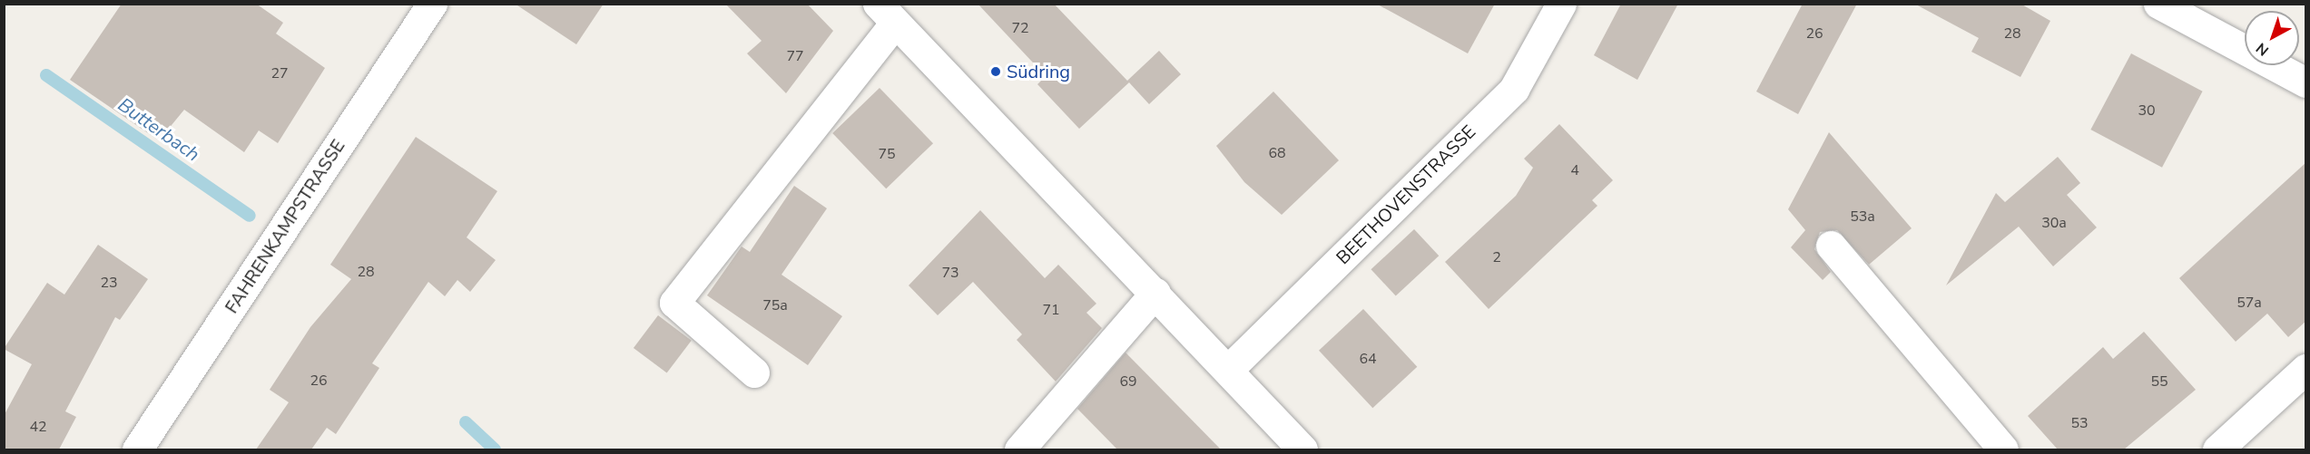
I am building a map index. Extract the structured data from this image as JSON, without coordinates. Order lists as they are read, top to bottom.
{
  "streets": {
    "street": ["BEETHOVENSTRASSE", "FAHRENKAMPSTRASSE"]
  },
  "water": ["Butterbach"],
  "places": ["Südring"],
  "house_numbers": [
    "72",
    "26",
    "28",
    "77",
    "27",
    "30",
    "68",
    "75",
    "4",
    "53a",
    "30a",
    "2",
    "28",
    "73",
    "23",
    "57a",
    "75a",
    "71",
    "64",
    "26",
    "69",
    "55",
    "53",
    "42"
  ],
  "north": "bottom left"
}
